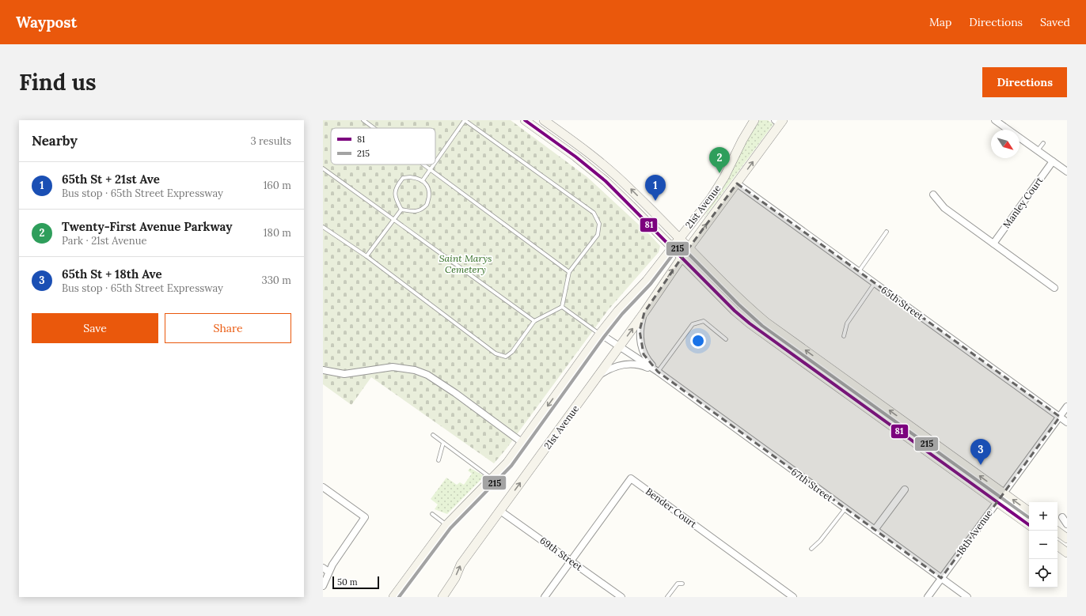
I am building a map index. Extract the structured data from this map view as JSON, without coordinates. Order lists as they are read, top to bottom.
{
  "streets": {
    "main road": ["21st Avenue"],
    "street": [
      "Manley Court",
      "65th Street",
      "67th Street",
      "Bender Court",
      "18th Avenue",
      "69th Street"
    ]
  },
  "crossings": [
    ["21st Avenue", "65th Street"],
    ["21st Avenue", "67th Street"],
    ["21st Avenue", "69th Street"],
    ["65th Street", "18th Avenue"],
    ["67th Street", "18th Avenue"],
    ["Bender Court", "69th Street"]
  ],
  "parks": ["Saint Marys Cemetery"],
  "lines": ["transit line 81", "transit line 215"],
  "legend": ["81", "215"],
  "scale_bar": "50 m",
  "north": "bottom right",
  "page": {
    "header": "Waypost",
    "nav": ["Map", "Directions", "Saved"],
    "buttons": [
      "Directions",
      ["Save", "Share"]
    ],
    "title": "Find us",
    "heading": ["Nearby", "3 results"],
    "pins": ["2", "1", "3"],
    "list": [
      {
        "mark": "1",
        "name": "65th St + 21st Ave",
        "note": "Bus stop · 65th Street Expressway",
        "value": "160 m"
      },
      {
        "mark": "2",
        "name": "Twenty-First Avenue Parkway",
        "note": "Park · 21st Avenue",
        "value": "180 m"
      },
      {
        "mark": "3",
        "name": "65th St + 18th Ave",
        "note": "Bus stop · 65th Street Expressway",
        "value": "330 m"
      }
    ],
    "map_buttons": ["+", "−"],
    "scale": "50 m"
  }
}
